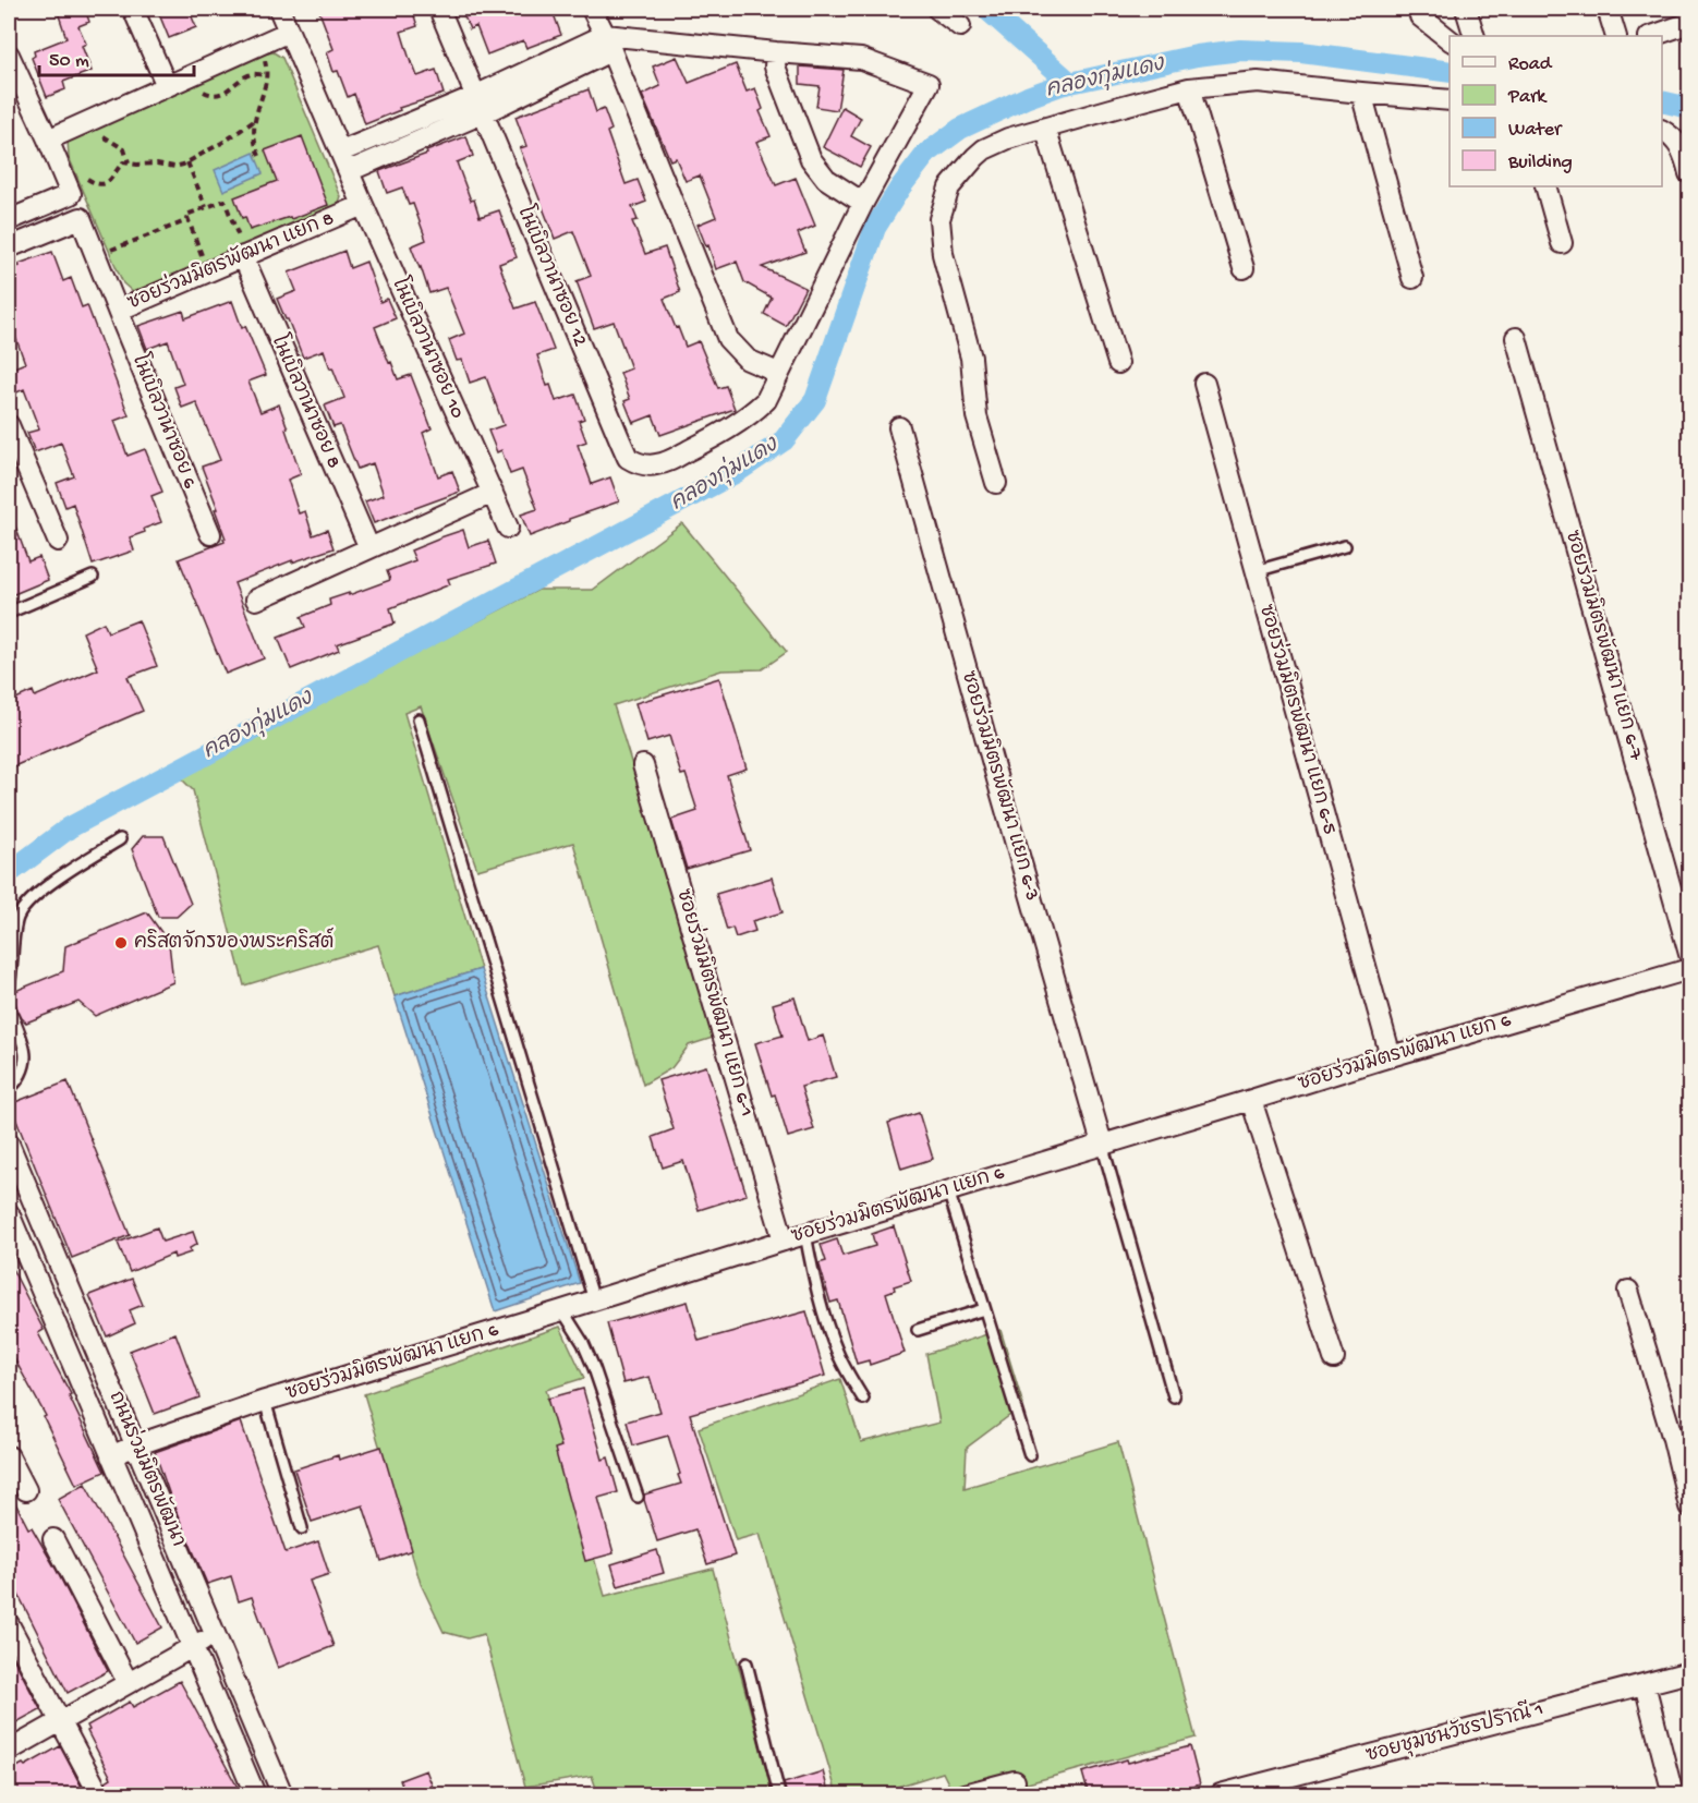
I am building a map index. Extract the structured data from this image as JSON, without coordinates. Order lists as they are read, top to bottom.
{
  "streets": {
    "street": [
      "ซอยร่วมมิตรพัฒนา แยก 8",
      "โนเบิลวานาซอย 12",
      "โนเบิลวานาซอย 10",
      "โนเบิลวานาซอย 8",
      "โนเบิลวานาซอย 6",
      "ซอยร่วมมิตรพัฒนา แยก 6-7",
      "ซอยร่วมมิตรพัฒนา แยก 6-5",
      "ซอยร่วมมิตรพัฒนา แยก 6-3",
      "ซอยร่วมมิตรพัฒนา แยก 6-1",
      "ซอยร่วมมิตรพัฒนา แยก 6",
      "ถนนร่วมมิตรพัฒนา",
      "ซอยชุมชนวัชรปราณี 1"
    ]
  },
  "crossings": [
    ["ซอยร่วมมิตรพัฒนา แยก 8", "โนเบิลวานาซอย 10"],
    ["ซอยร่วมมิตรพัฒนา แยก 8", "โนเบิลวานาซอย 8"],
    ["ซอยร่วมมิตรพัฒนา แยก 8", "โนเบิลวานาซอย 6"],
    ["ซอยร่วมมิตรพัฒนา แยก 6-5", "ซอยร่วมมิตรพัฒนา แยก 6"],
    ["ซอยร่วมมิตรพัฒนา แยก 6-3", "ซอยร่วมมิตรพัฒนา แยก 6"],
    ["ซอยร่วมมิตรพัฒนา แยก 6-1", "ซอยร่วมมิตรพัฒนา แยก 6"],
    ["ซอยร่วมมิตรพัฒนา แยก 6", "ถนนร่วมมิตรพัฒนา"]
  ],
  "water": ["คลองกุ่มแดง"],
  "places": ["คริสตจักรของพระคริสต์"],
  "legend": [
    "Road",
    "Park",
    "Water",
    "Building"
  ],
  "scale_bar": "50 m"
}
